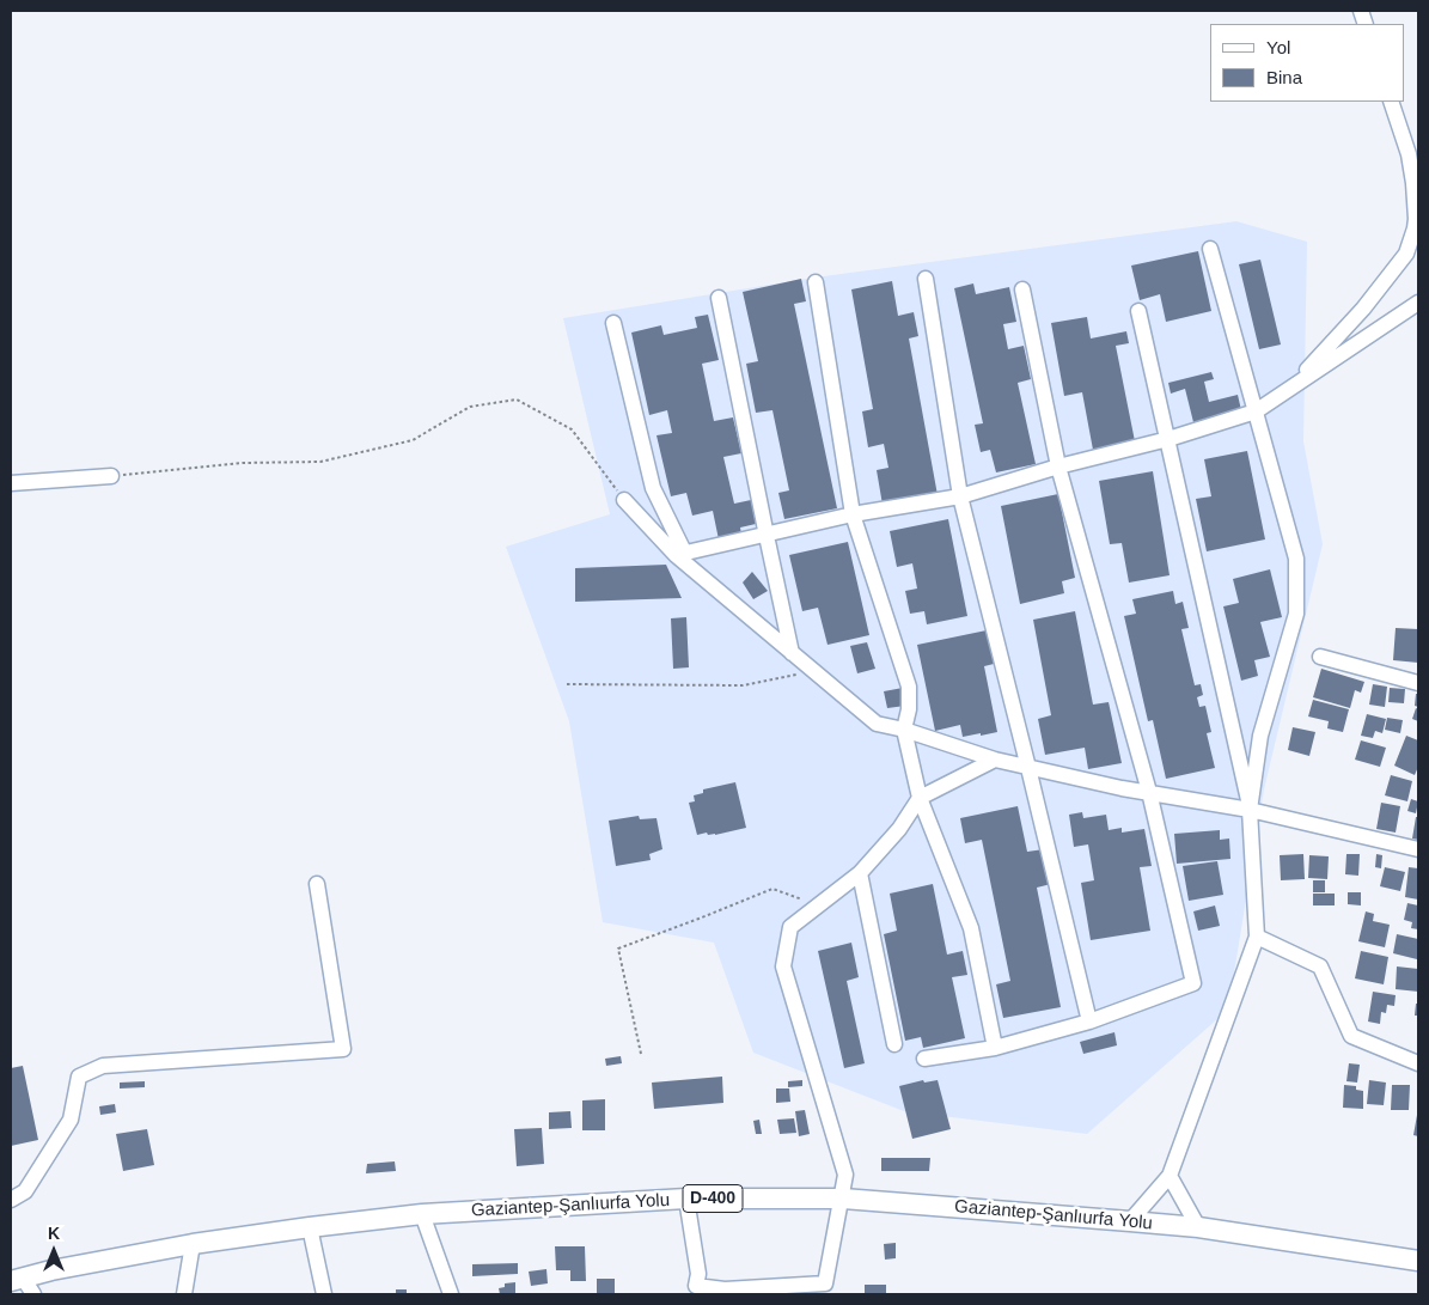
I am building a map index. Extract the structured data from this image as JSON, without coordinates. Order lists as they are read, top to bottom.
{
  "streets": {
    "main road": ["D-400", "Gaziantep-Şanlıurfa Yolu"]
  },
  "legend": ["Yol", "Bina"],
  "north": "top"
}
